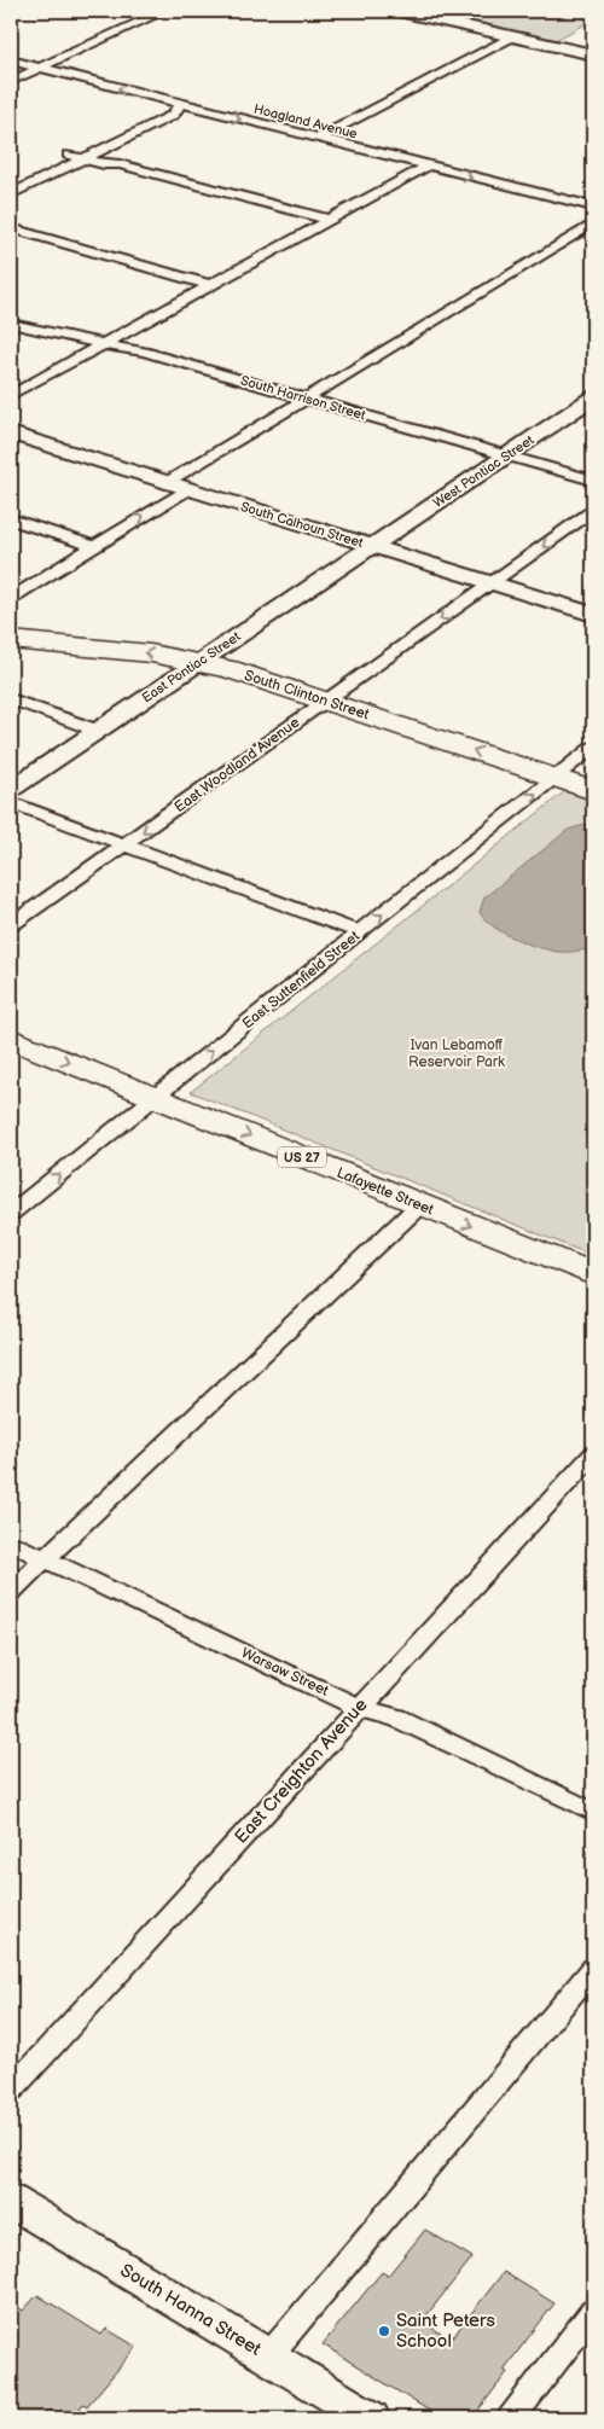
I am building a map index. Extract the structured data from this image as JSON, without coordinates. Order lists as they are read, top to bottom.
{
  "streets": {
    "highway": ["South Clinton Street", "US 27", "Lafayette Street"],
    "street": [
      "Hoagland Avenue",
      "South Harrison Street",
      "West Pontiac Street",
      "South Calhoun Street",
      "East Pontiac Street",
      "East Woodland Avenue",
      "East Suttenfield Street",
      "Warsaw Street",
      "East Creighton Avenue",
      "South Hanna Street"
    ]
  },
  "crossings": [
    ["South Harrison Street", "West Pontiac Street"],
    ["West Pontiac Street", "South Calhoun Street"],
    ["West Pontiac Street", "East Pontiac Street"],
    ["South Calhoun Street", "East Pontiac Street"],
    ["South Calhoun Street", "East Woodland Avenue"],
    ["East Pontiac Street", "South Clinton Street"],
    ["South Clinton Street", "East Woodland Avenue"],
    ["South Clinton Street", "East Suttenfield Street"],
    ["East Suttenfield Street", "Lafayette Street"],
    ["Warsaw Street", "East Creighton Avenue"]
  ],
  "one_way": [
    "South Clinton Street",
    "East Woodland Avenue",
    "East Suttenfield Street",
    "Lafayette Street"
  ],
  "parks": ["Ivan Lebamoff Reservoir Park"],
  "places": ["Saint Peters School"]
}
